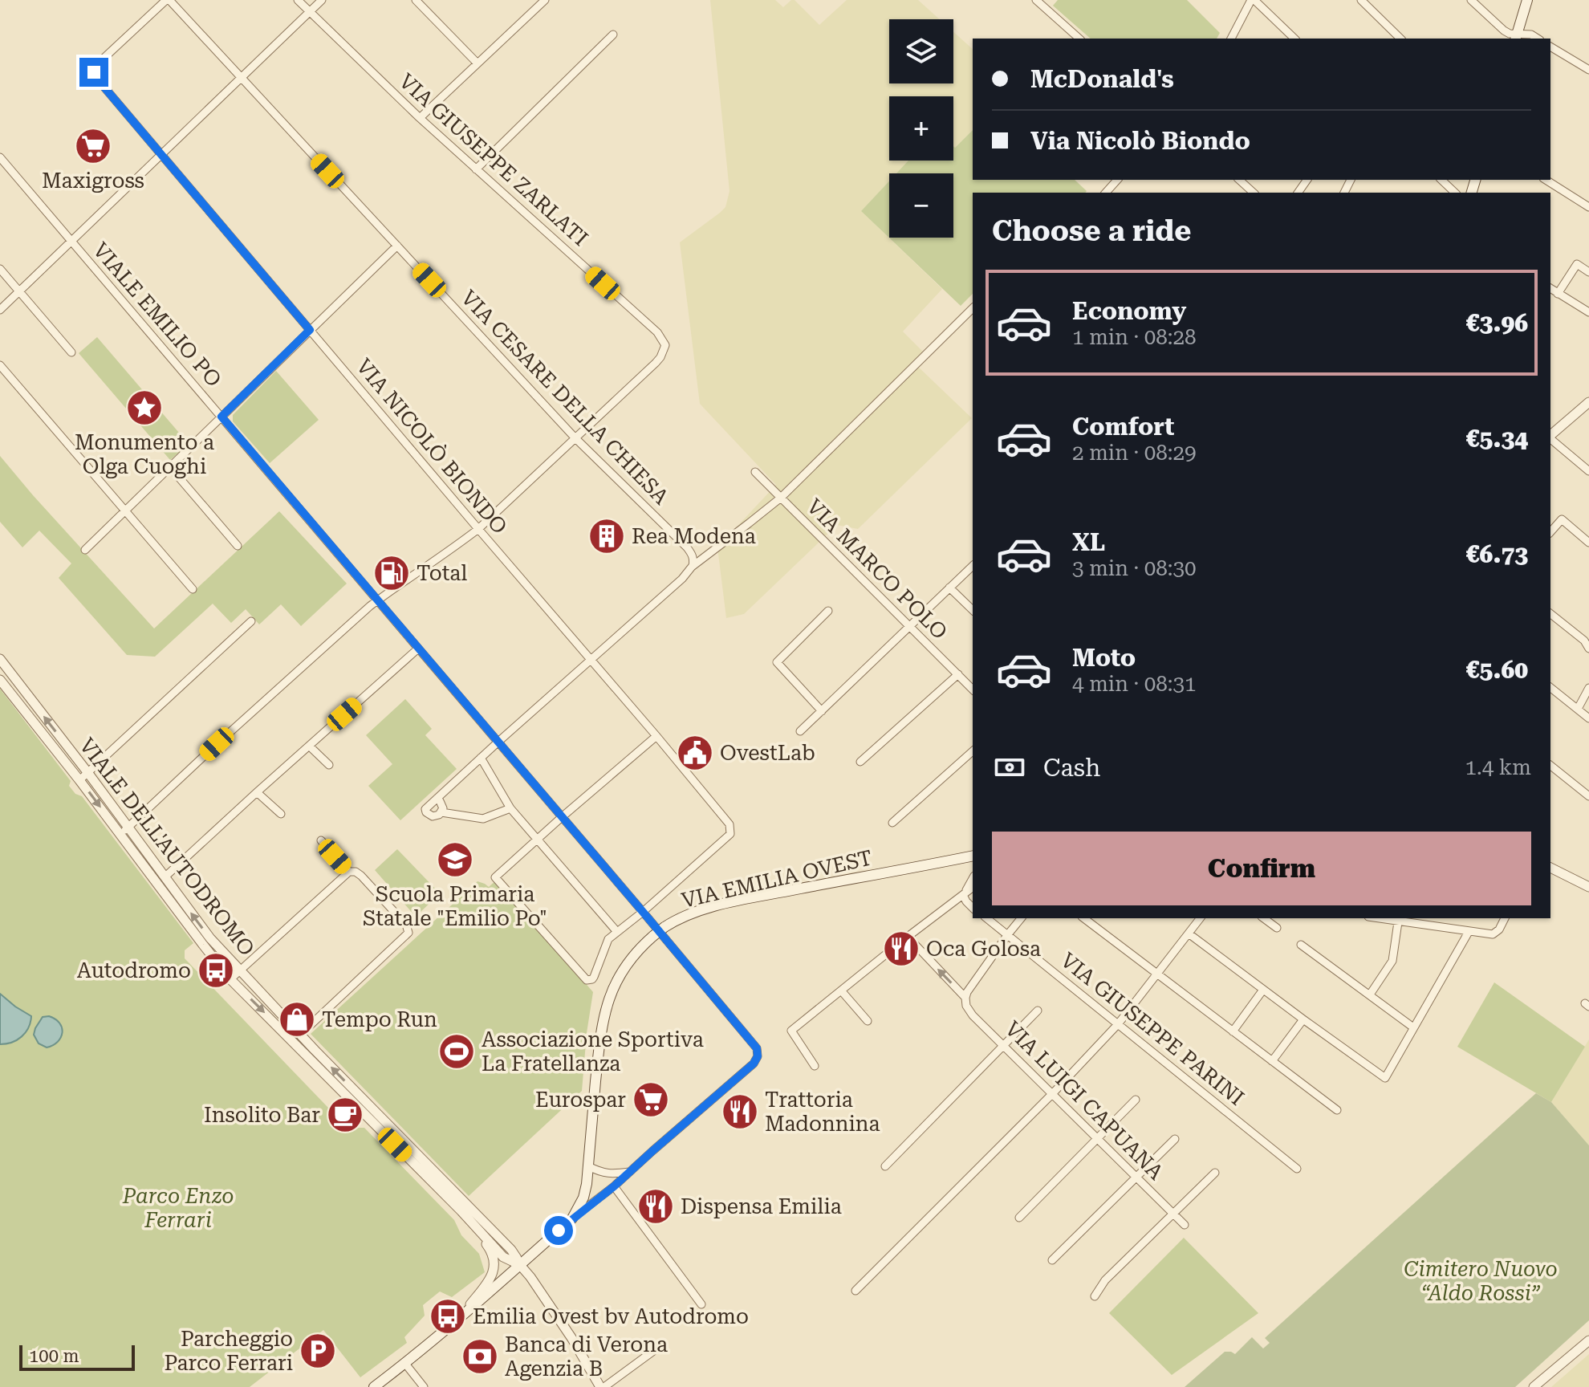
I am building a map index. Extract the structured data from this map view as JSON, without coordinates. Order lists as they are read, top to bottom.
{
  "streets": {
    "main road": ["VIA EMILIA OVEST"],
    "street": [
      "VIA GIUSEPPE ZARLATI",
      "VIALE EMILIO PO",
      "VIA CESARE DELLA CHIESA",
      "VIA NICOLÒ BIONDO",
      "VIA MARCO POLO",
      "VIALE DELL'AUTODROMO",
      "VIA GIUSEPPE PARINI",
      "VIA LUIGI CAPUANA"
    ]
  },
  "crossings": [
    ["VIA GIUSEPPE ZARLATI", "VIA CESARE DELLA CHIESA"],
    ["VIALE EMILIO PO", "VIA NICOLÒ BIONDO"],
    ["VIA CESARE DELLA CHIESA", "VIA NICOLÒ BIONDO"],
    ["VIALE DELL'AUTODROMO", "VIA EMILIA OVEST"]
  ],
  "parks": ["Parco Enzo Ferrari", "Cimitero Nuovo “Aldo Rossi”"],
  "places": {
    "supermarket": ["Maxigross", "Eurospar"],
    "place": ["Monumento a Olga Cuoghi"],
    "building": ["Rea Modena"],
    "fuel station": ["Total"],
    "public building": ["OvestLab"],
    "school or university": ["Scuola Primaria Statale \"Emilio Po\""],
    "restaurant": ["Oca Golosa", "Trattoria Madonnina", "Dispensa Emilia"],
    "bus stop": ["Autodromo", "Emilia Ovest bv Autodromo"],
    "shop": ["Tempo Run"],
    "sports": ["Associazione Sportiva La Fratellanza"],
    "cafe": ["Insolito Bar"],
    "parking": ["Parcheggio Parco Ferrari"],
    "bank": ["Banca di Verona Agenzia B"]
  },
  "scale_bar": "100 m",
  "page": {
    "map_buttons": ["+", "−"],
    "banner": ["McDonald's", "Via Nicolò Biondo"],
    "heading": "Choose a ride",
    "list": [
      {
        "name": "Economy",
        "note": "1 min · 08:28",
        "value": "€3.96"
      },
      {
        "name": "Comfort",
        "note": "2 min · 08:29",
        "value": "€5.34"
      },
      {
        "name": "XL",
        "note": "3 min · 08:30",
        "value": "€6.73"
      },
      {
        "name": "Moto",
        "note": "4 min · 08:31",
        "value": "€5.60"
      }
    ],
    "pay": ["Cash", "1.4 km"],
    "buttons": "Confirm",
    "scale": "100 m"
  }
}
